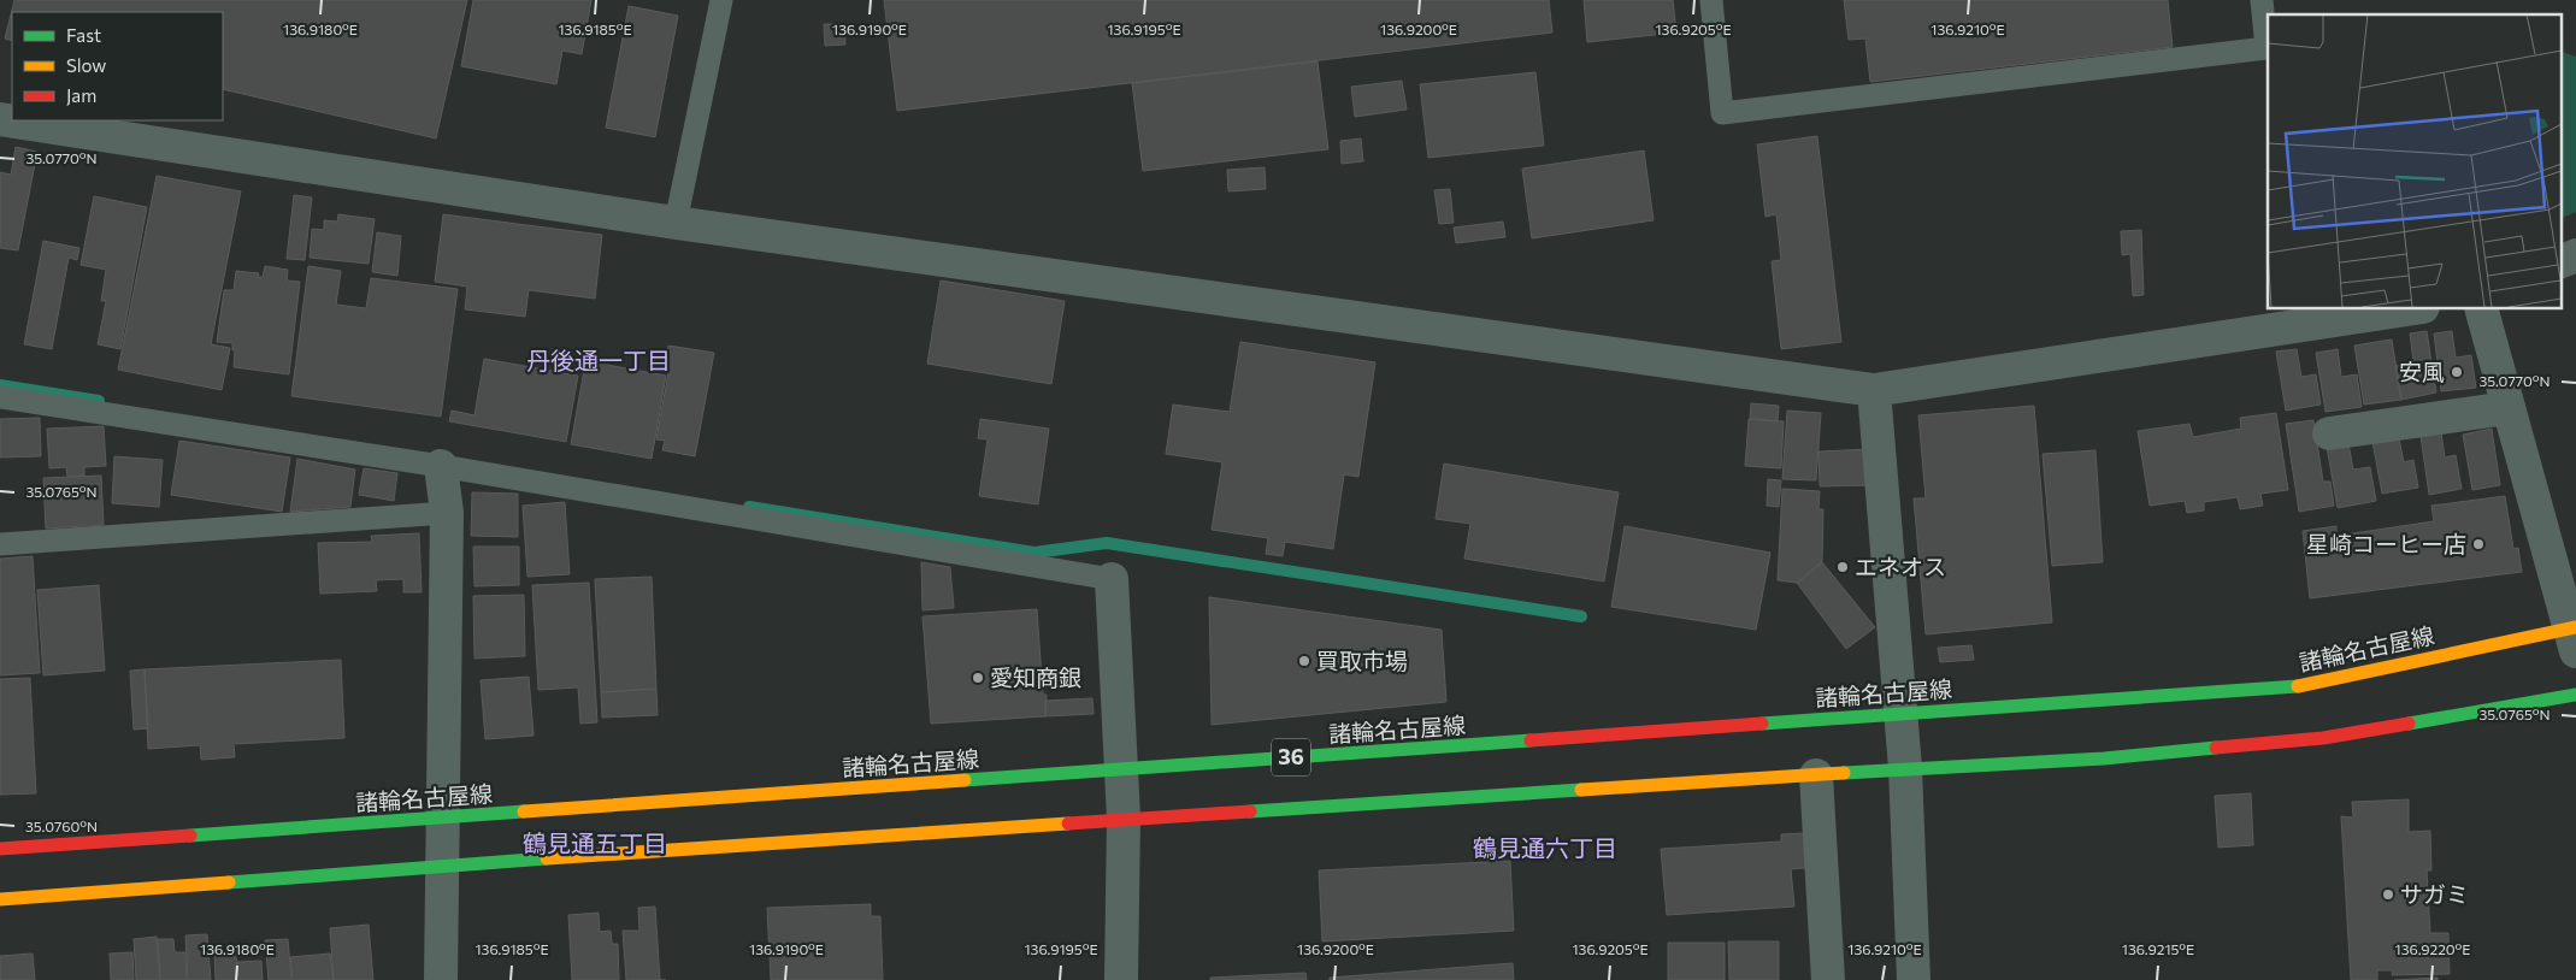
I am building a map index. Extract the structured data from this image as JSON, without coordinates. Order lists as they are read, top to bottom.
{
  "streets": {
    "main road": ["諸輪名古屋線", "36"]
  },
  "districts": ["丹後通一丁目", "鶴見通五丁目", "鶴見通六丁目"],
  "places": [
    "安風",
    "星崎コーヒー店",
    "エネオス",
    "買取市場",
    "愛知商銀",
    "サガミ"
  ],
  "legend": ["Fast", "Slow", "Jam"],
  "coordinates": [
    "136.9180°E",
    "136.9185°E",
    "136.9190°E",
    "136.9195°E",
    "136.9200°E",
    "136.9205°E",
    "136.9210°E",
    "35.0770°N",
    "35.0765°N",
    "35.0760°N",
    "136.9215°E",
    "136.9220°E"
  ]
}
